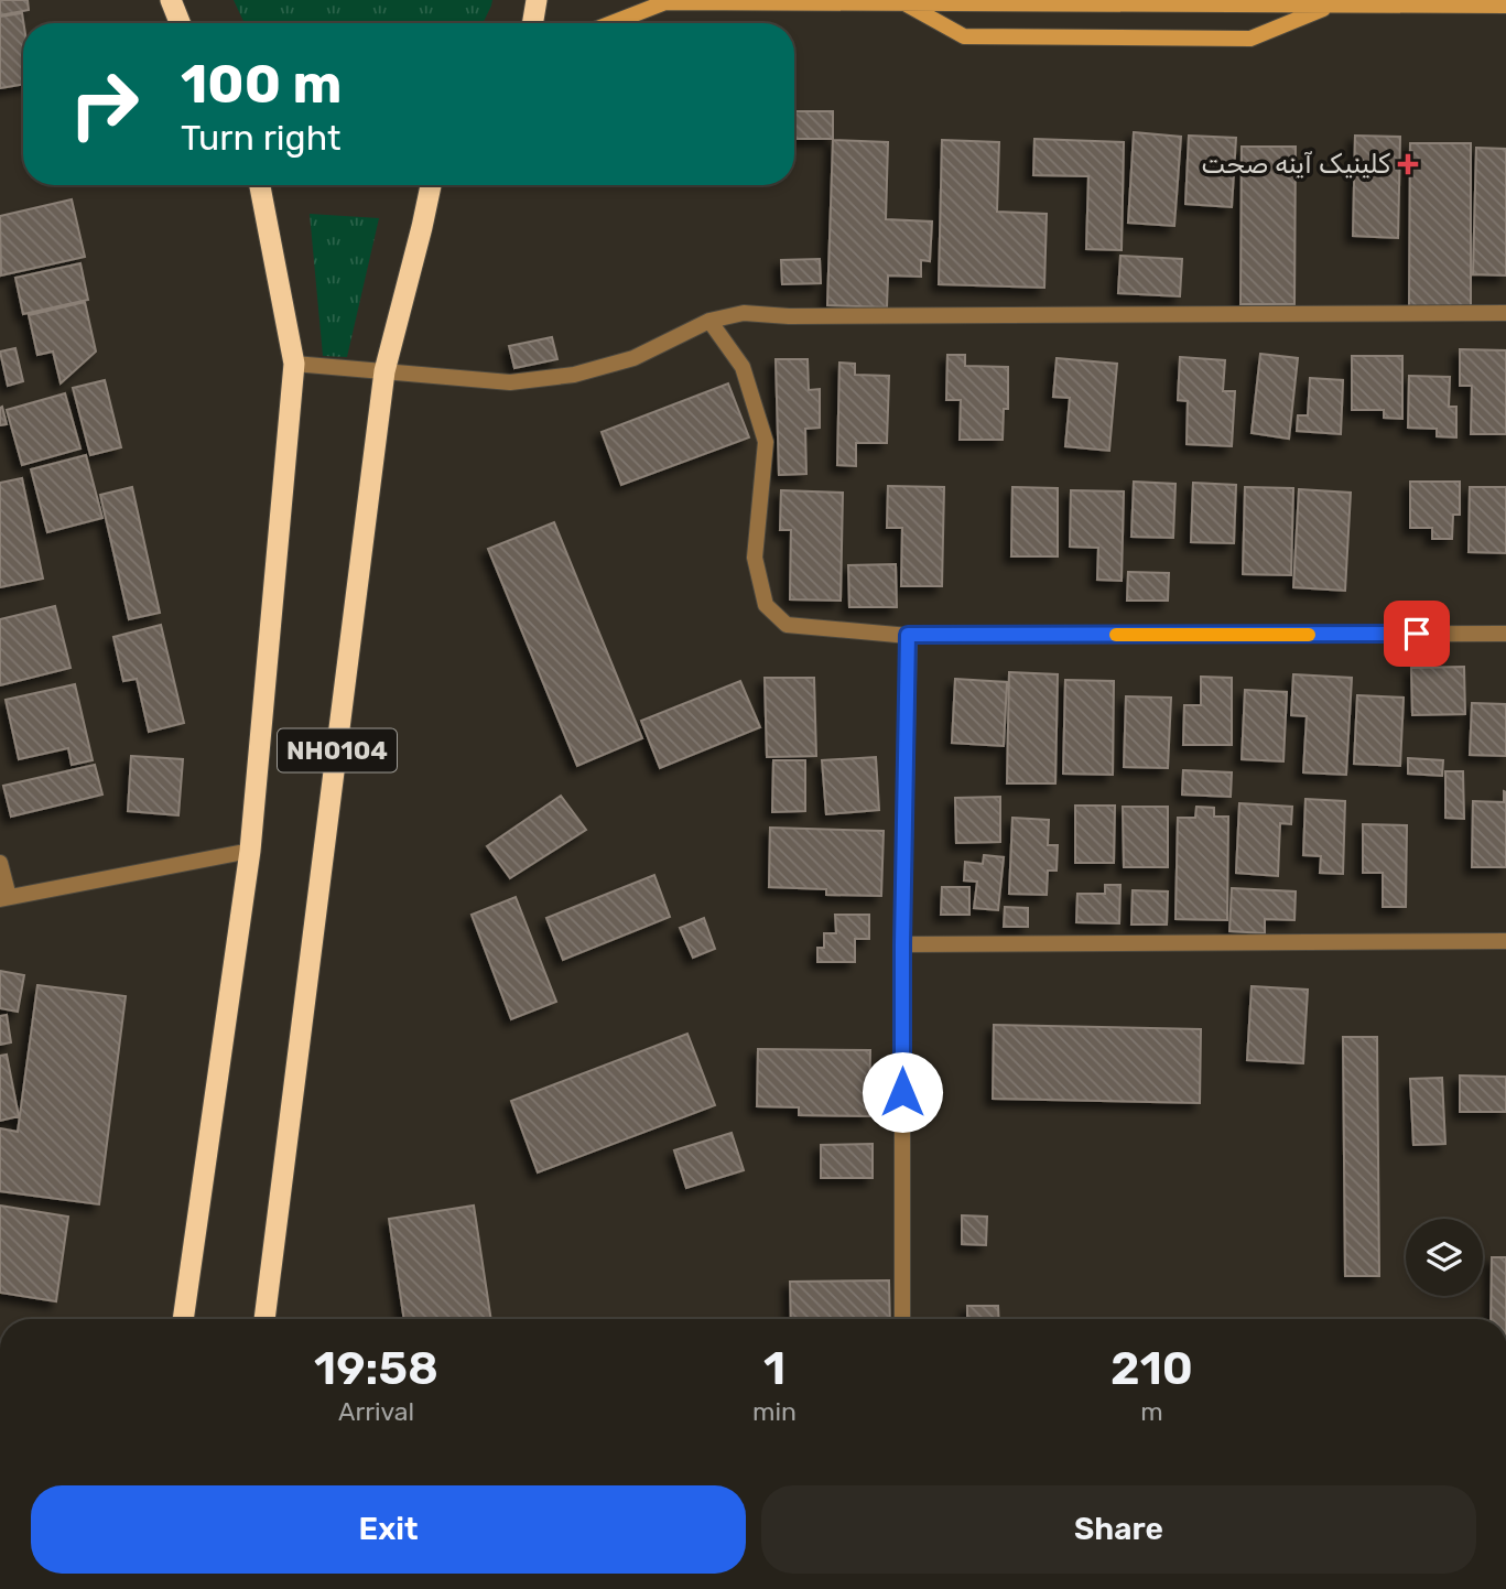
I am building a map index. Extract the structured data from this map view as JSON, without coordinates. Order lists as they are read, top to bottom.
{
  "streets": {
    "highway": ["NH0104"]
  },
  "places": {
    "health": ["کلینیک آینه صحت"]
  },
  "page": {
    "turn": ["100 m", "Turn right"],
    "eta": [
      "19:58",
      "Arrival",
      "1",
      "min",
      "210",
      "m"
    ],
    "buttons": ["Exit", "Share"]
  }
}
